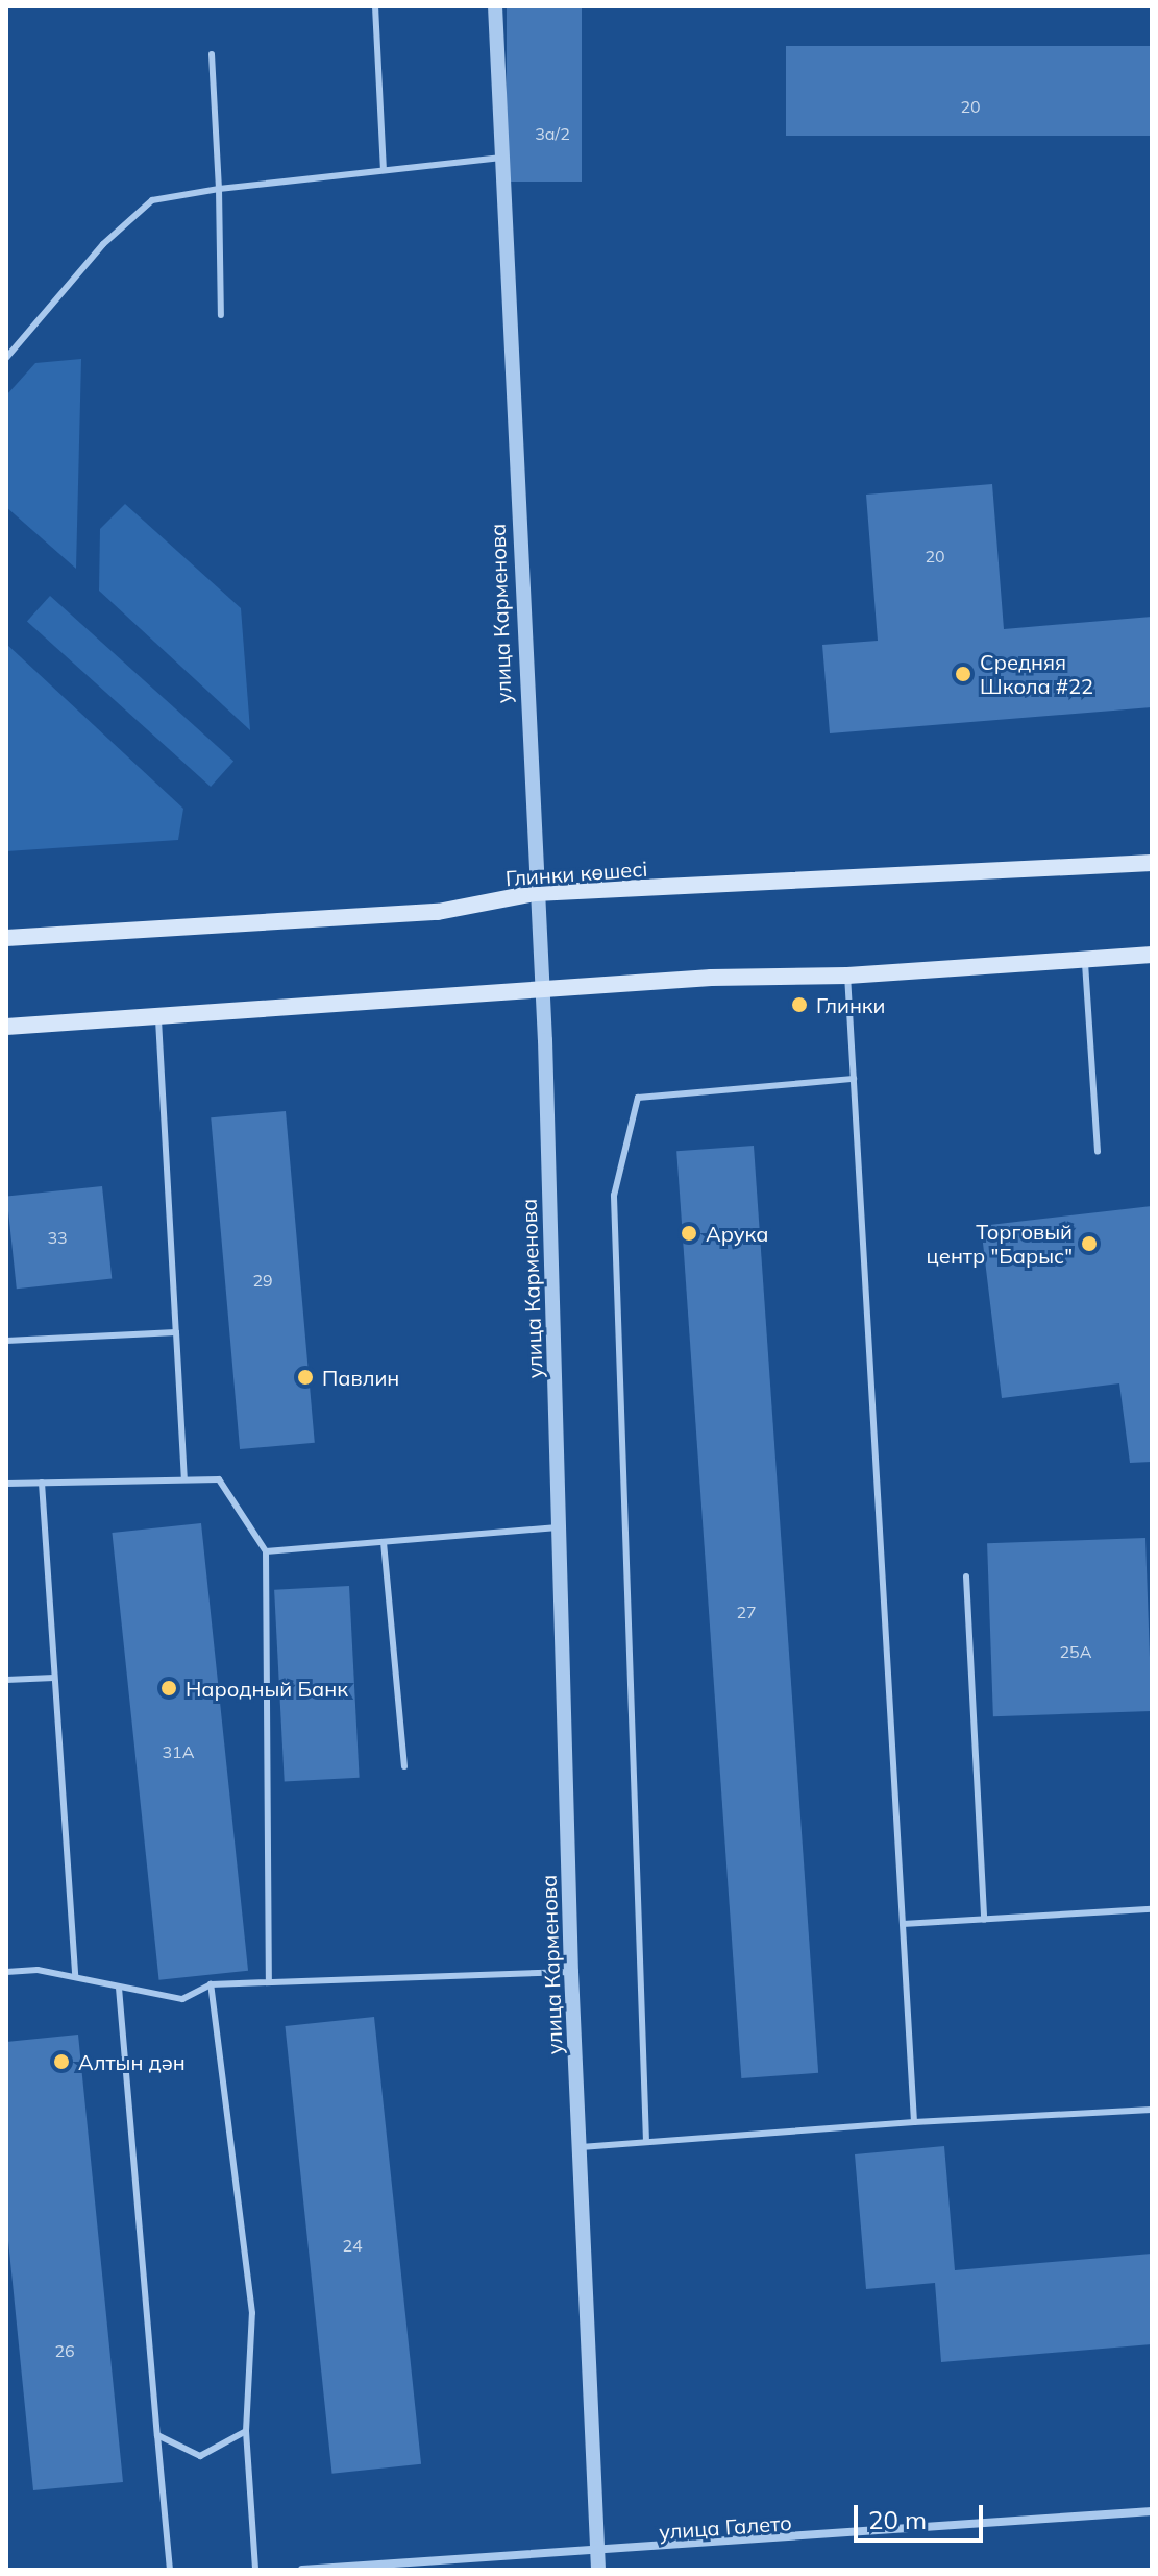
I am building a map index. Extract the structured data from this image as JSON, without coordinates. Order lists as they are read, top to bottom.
{
  "streets": {
    "main road": ["Глинки көшесі"],
    "street": ["улица Карменова", "улица Галето"]
  },
  "crossings": [
    ["улица Карменова", "Глинки көшесі"],
    ["улица Карменова", "улица Галето"]
  ],
  "places": [
    "Средняя Школа #22",
    "Глинки",
    "Арука",
    "Торговый центр \"Барыс\"",
    "Павлин",
    "Народный Банк",
    "Алтын дән"
  ],
  "house_numbers": [
    "20",
    "3а/2",
    "20",
    "33",
    "29",
    "27",
    "25А",
    "31А",
    "24",
    "26"
  ],
  "scale_bar": "20 m"
}
